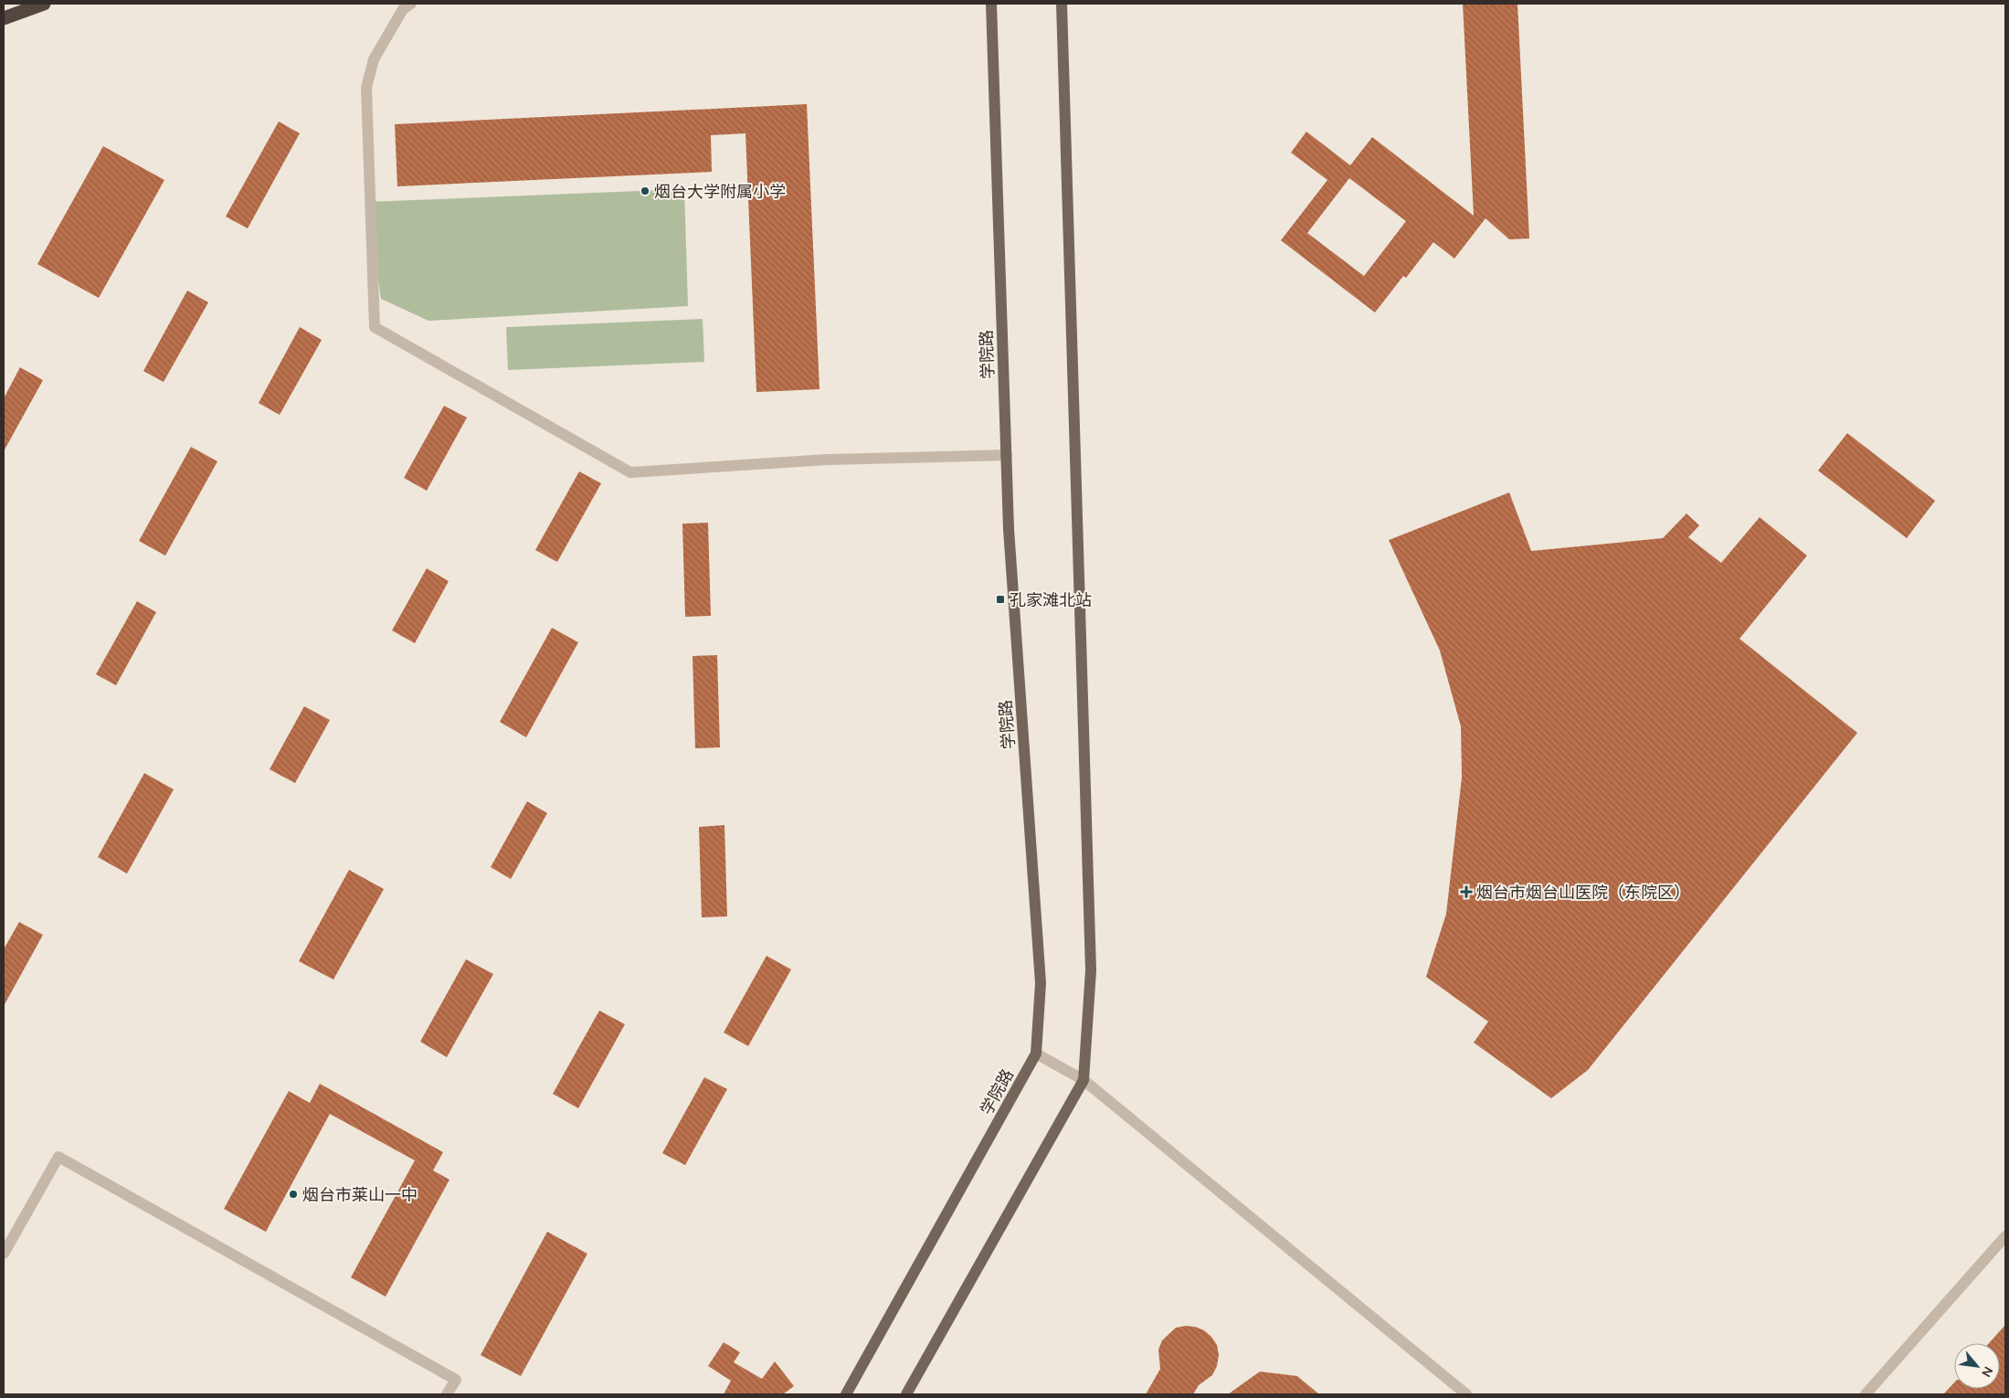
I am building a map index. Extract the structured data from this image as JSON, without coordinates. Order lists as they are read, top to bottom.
{
  "streets": {
    "main road": ["学院路"]
  },
  "places": {
    "other": ["烟台大学附属小学", "烟台市莱山一中"],
    "transit": ["孔家滩北站"],
    "health": ["烟台市烟台山医院（东院区）"]
  },
  "north": "bottom right"
}
